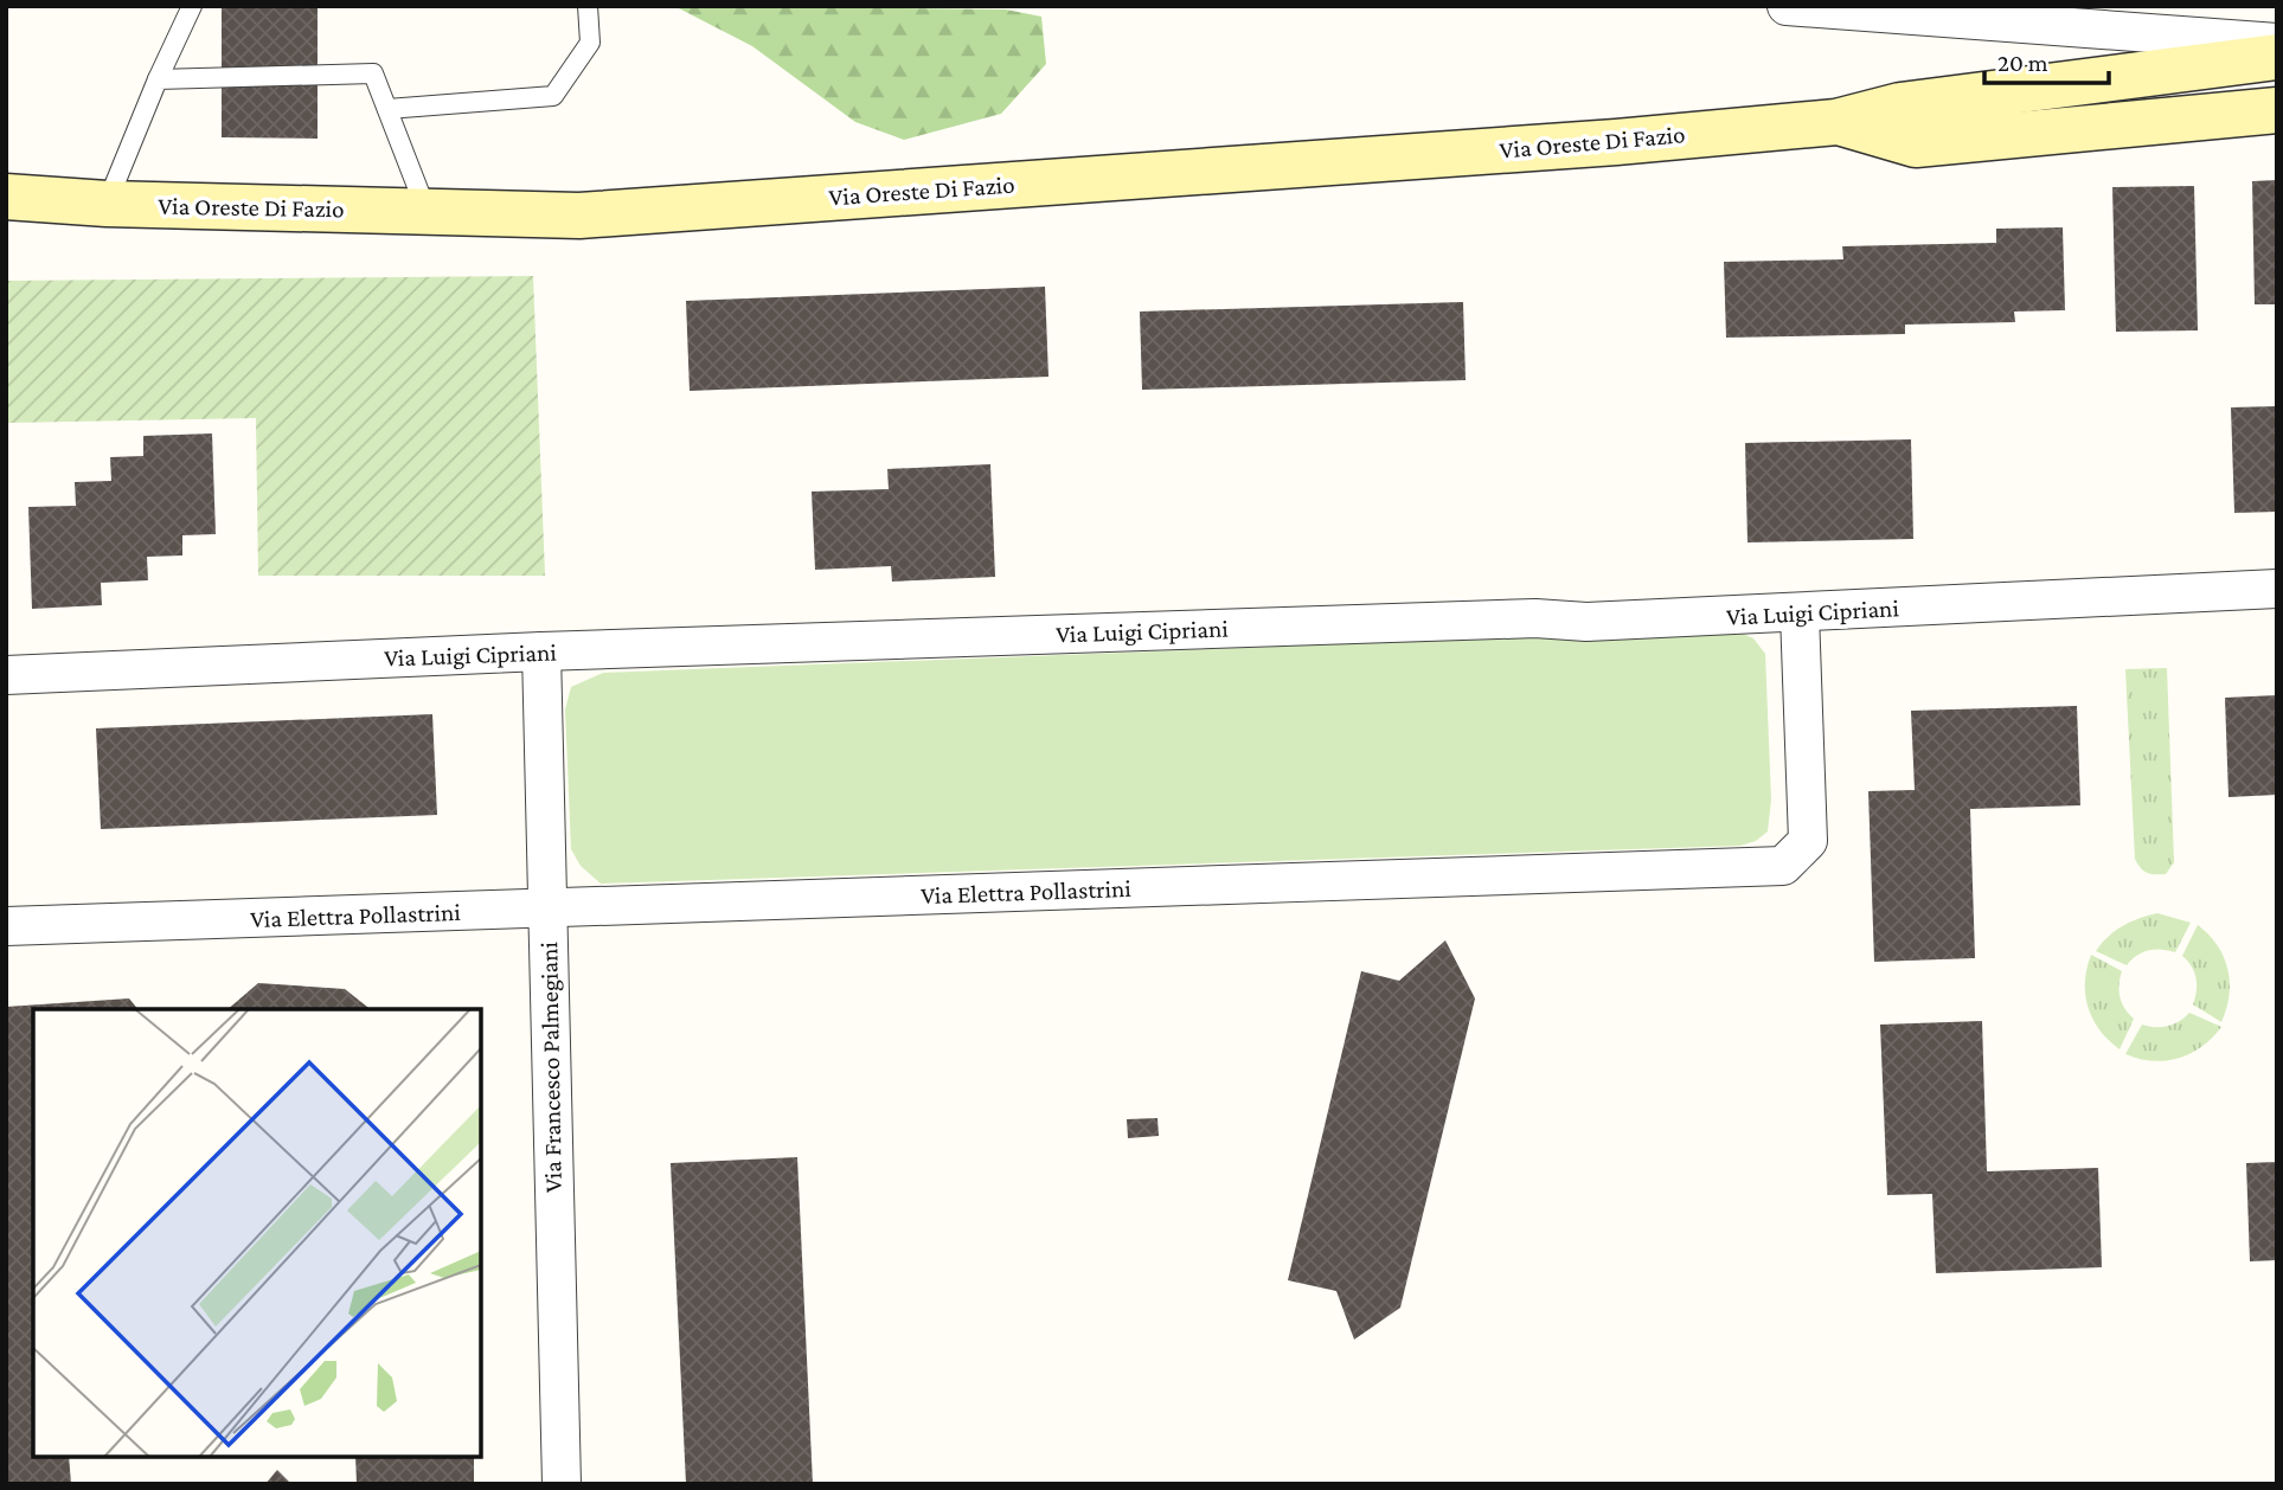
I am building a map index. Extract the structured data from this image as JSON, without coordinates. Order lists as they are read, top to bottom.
{
  "streets": {
    "main road": ["Via Oreste Di Fazio"],
    "street": ["Via Luigi Cipriani", "Via Elettra Pollastrini", "Via Francesco Palmegiani"]
  },
  "crossings": [
    ["Via Luigi Cipriani", "Via Elettra Pollastrini"],
    ["Via Luigi Cipriani", "Via Francesco Palmegiani"],
    ["Via Elettra Pollastrini", "Via Francesco Palmegiani"]
  ],
  "scale_bar": "20 m"
}
